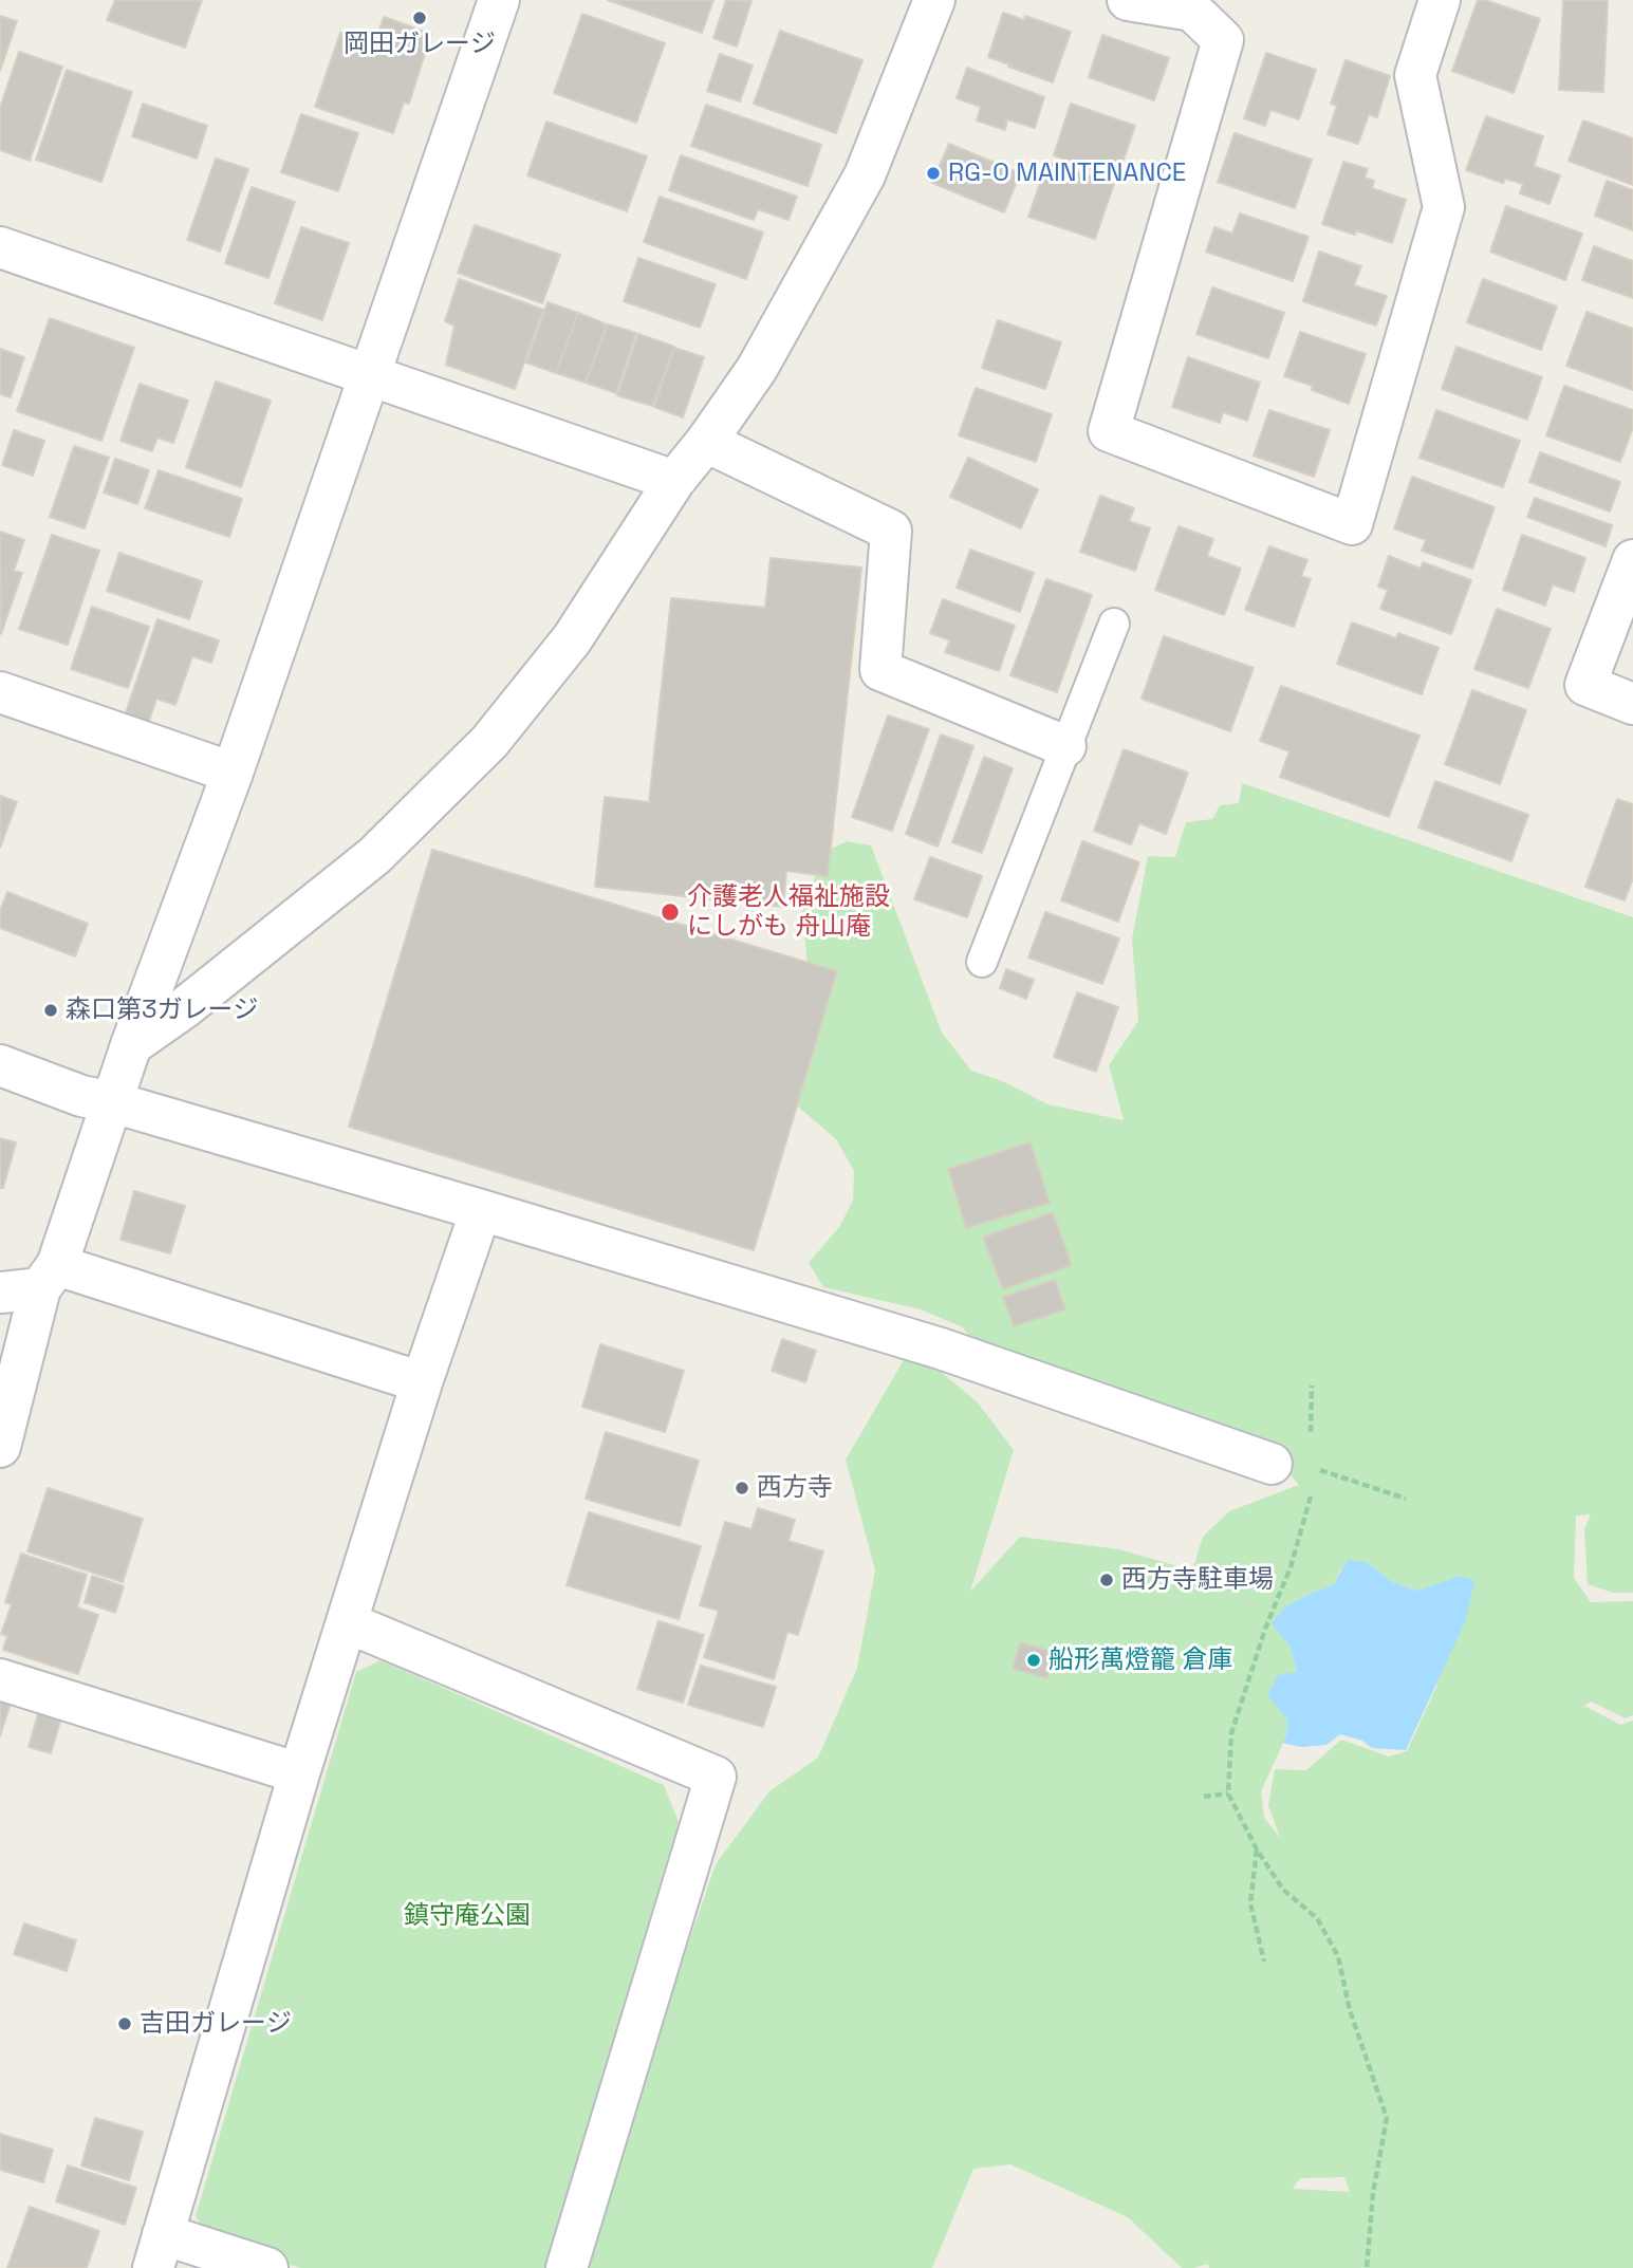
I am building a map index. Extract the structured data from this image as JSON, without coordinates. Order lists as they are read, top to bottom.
{
  "parks": ["鎮守庵公園"],
  "places": [
    "岡田ガレージ",
    "RG-O MAINTENANCE",
    "介護老人福祉施設 にしがも 舟山庵",
    "森口第3ガレージ",
    "西方寺",
    "西方寺駐車場",
    "船形萬燈籠 倉庫",
    "吉田ガレージ"
  ]
}
